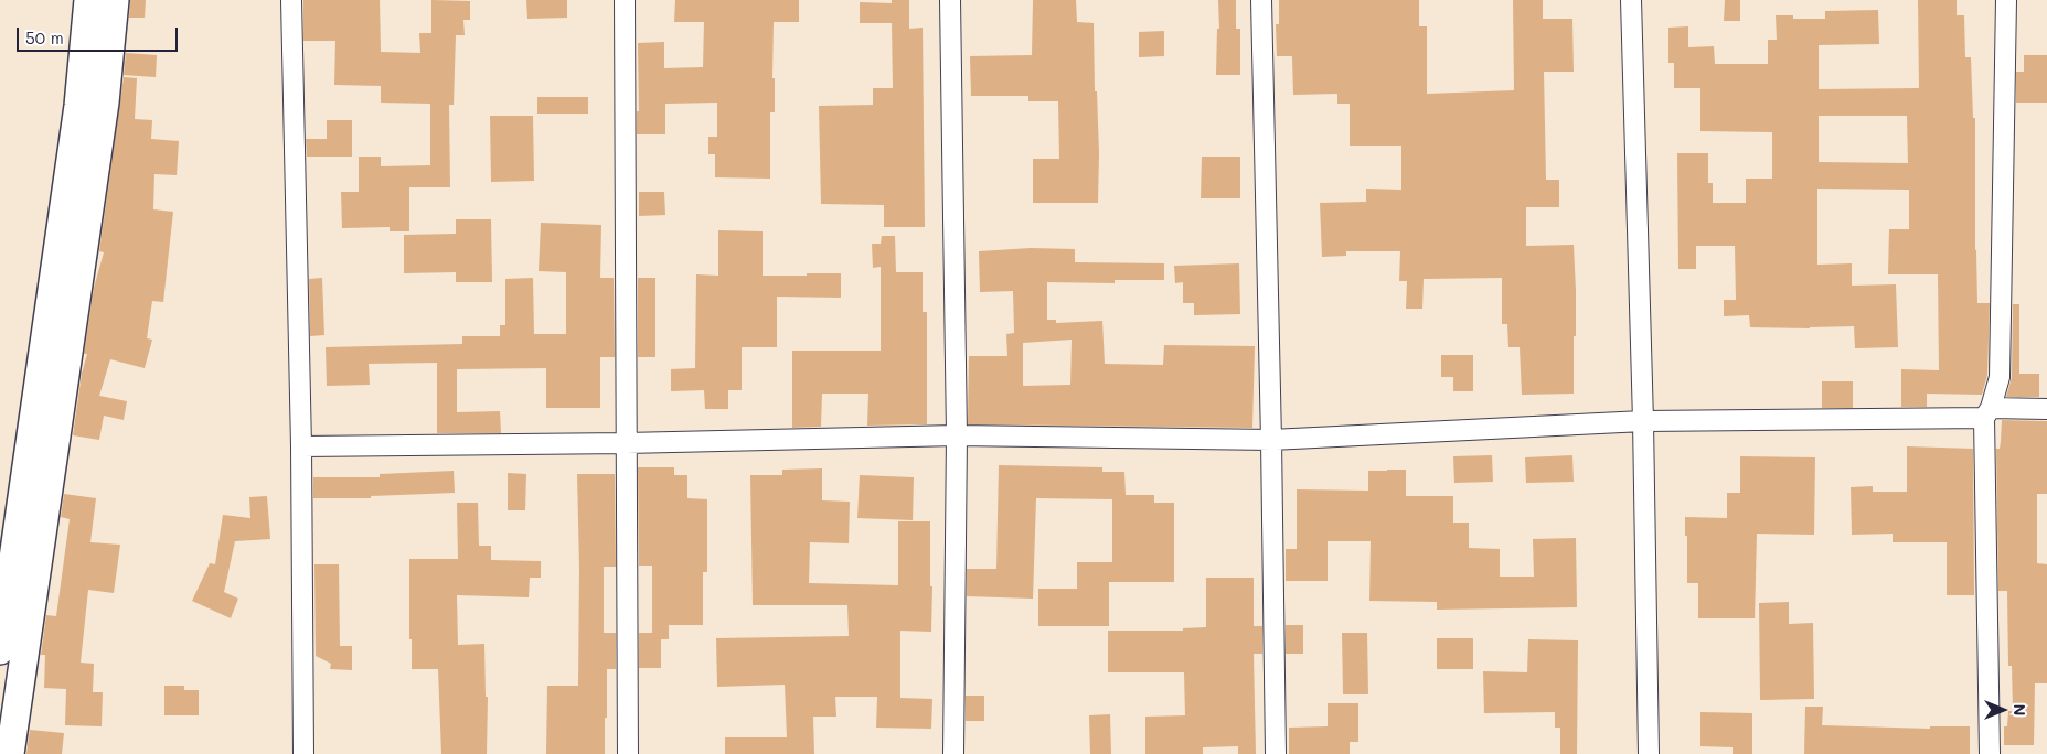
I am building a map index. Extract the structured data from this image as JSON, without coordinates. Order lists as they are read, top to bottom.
{
  "scale_bar": "50 m",
  "north": "right"
}
